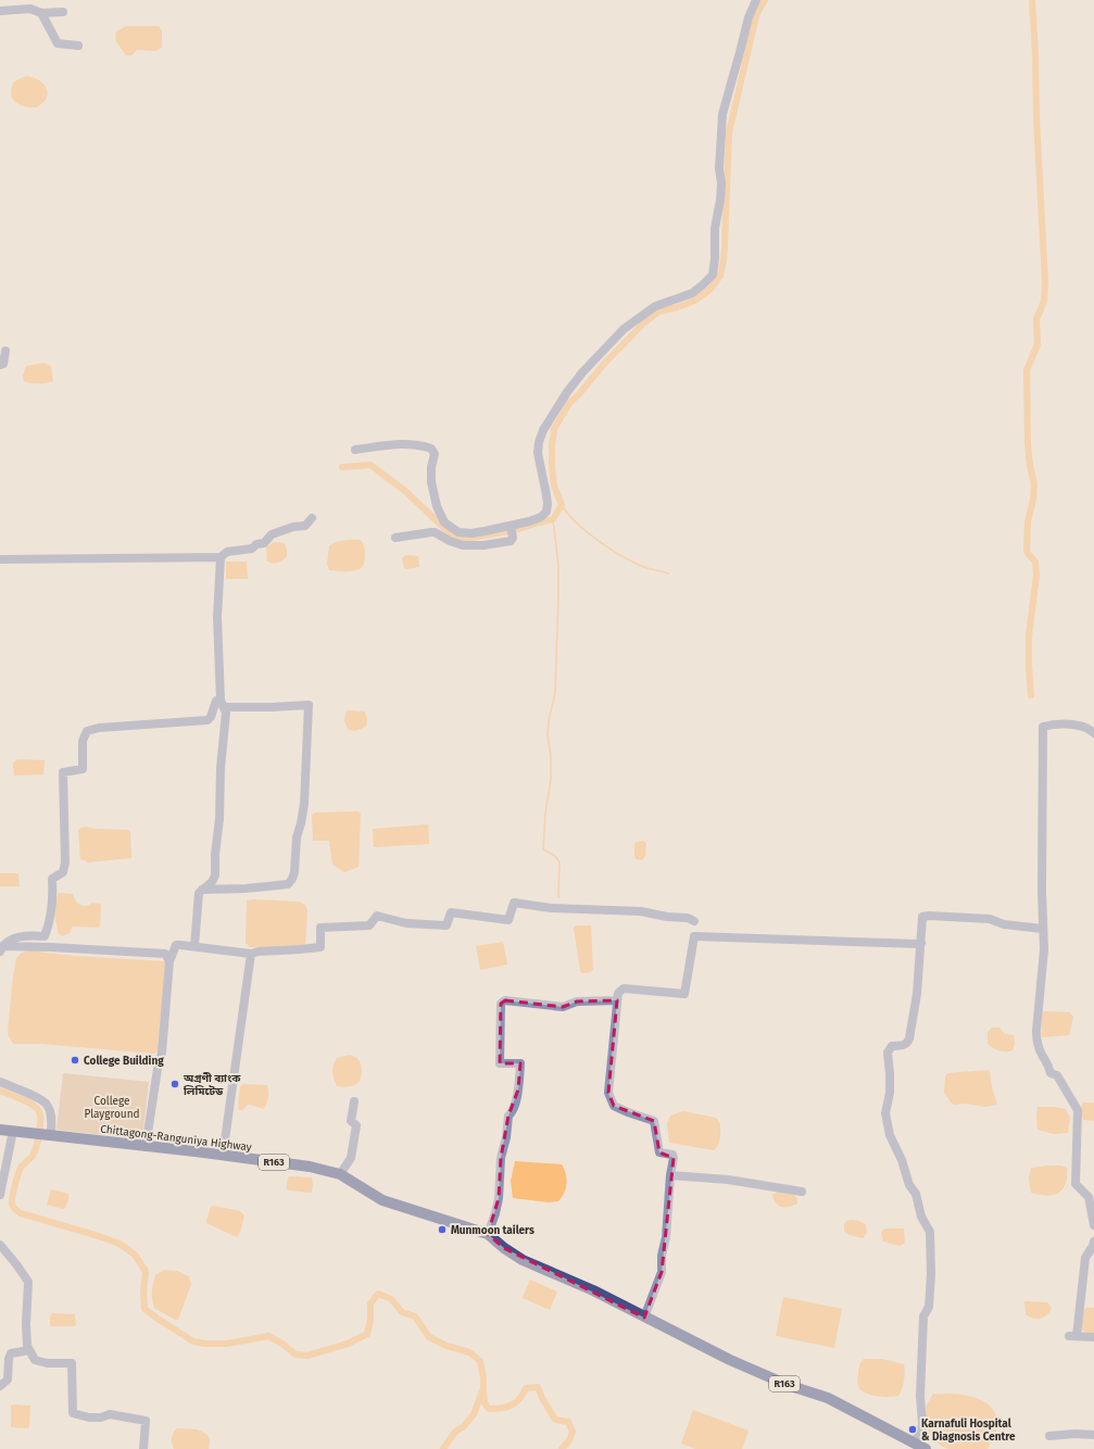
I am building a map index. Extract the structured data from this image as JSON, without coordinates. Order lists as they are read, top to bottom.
{
  "streets": {
    "main road": ["Chittagong-Ranguniya Highway", "R163"]
  },
  "crossings": [
    ["Chittagong-Ranguniya Highway", "R163"]
  ],
  "parks": ["College Playground"],
  "places": [
    "College Building",
    "অগ্রণী ব্যাংক লিমিটেড",
    "Munmoon tailers",
    "Karnafuli Hospital & Diagnosis Centre"
  ]
}
